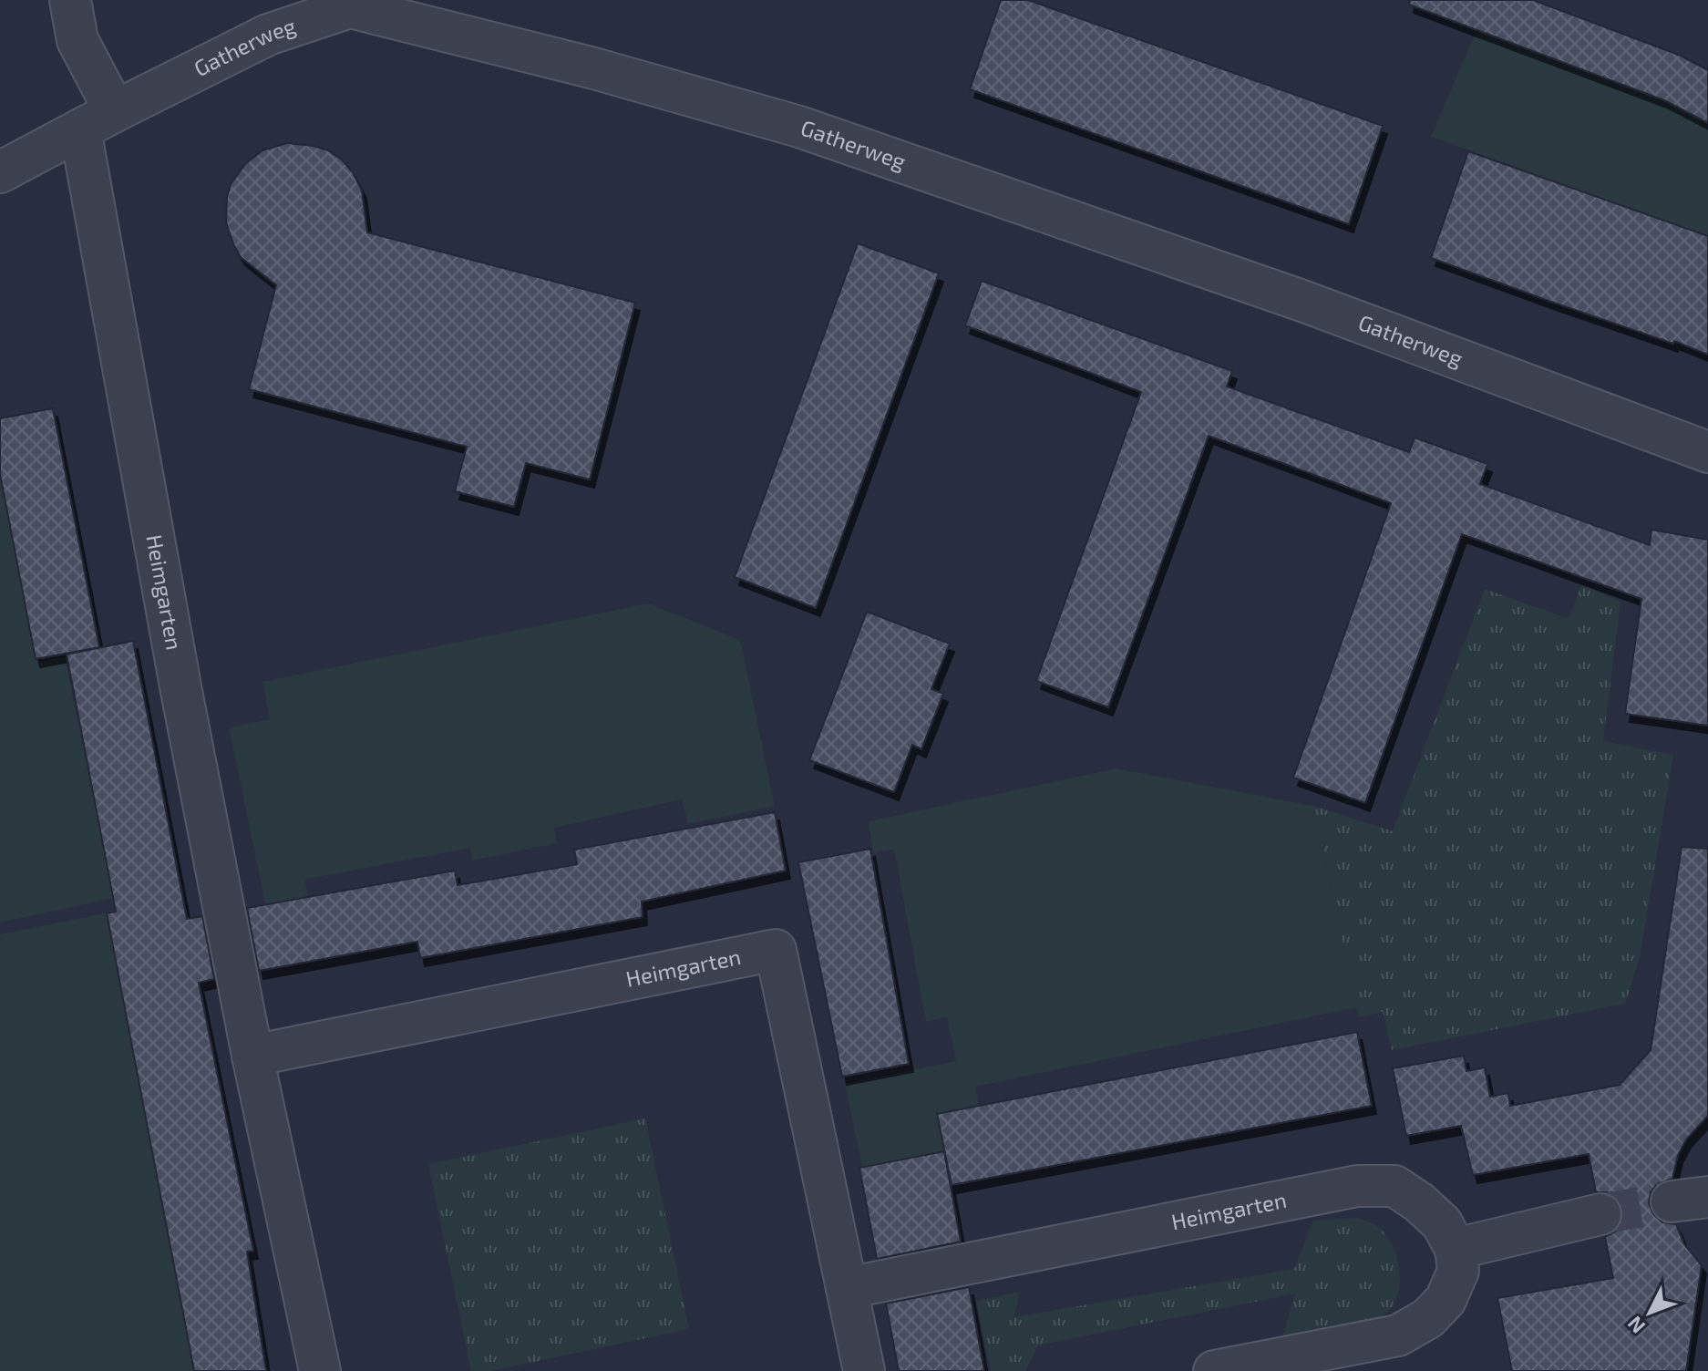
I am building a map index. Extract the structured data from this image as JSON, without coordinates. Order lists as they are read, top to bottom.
{
  "streets": {
    "street": ["Gatherweg", "Heimgarten"]
  },
  "crossings": [
    ["Gatherweg", "Heimgarten"]
  ],
  "north": "bottom left"
}
